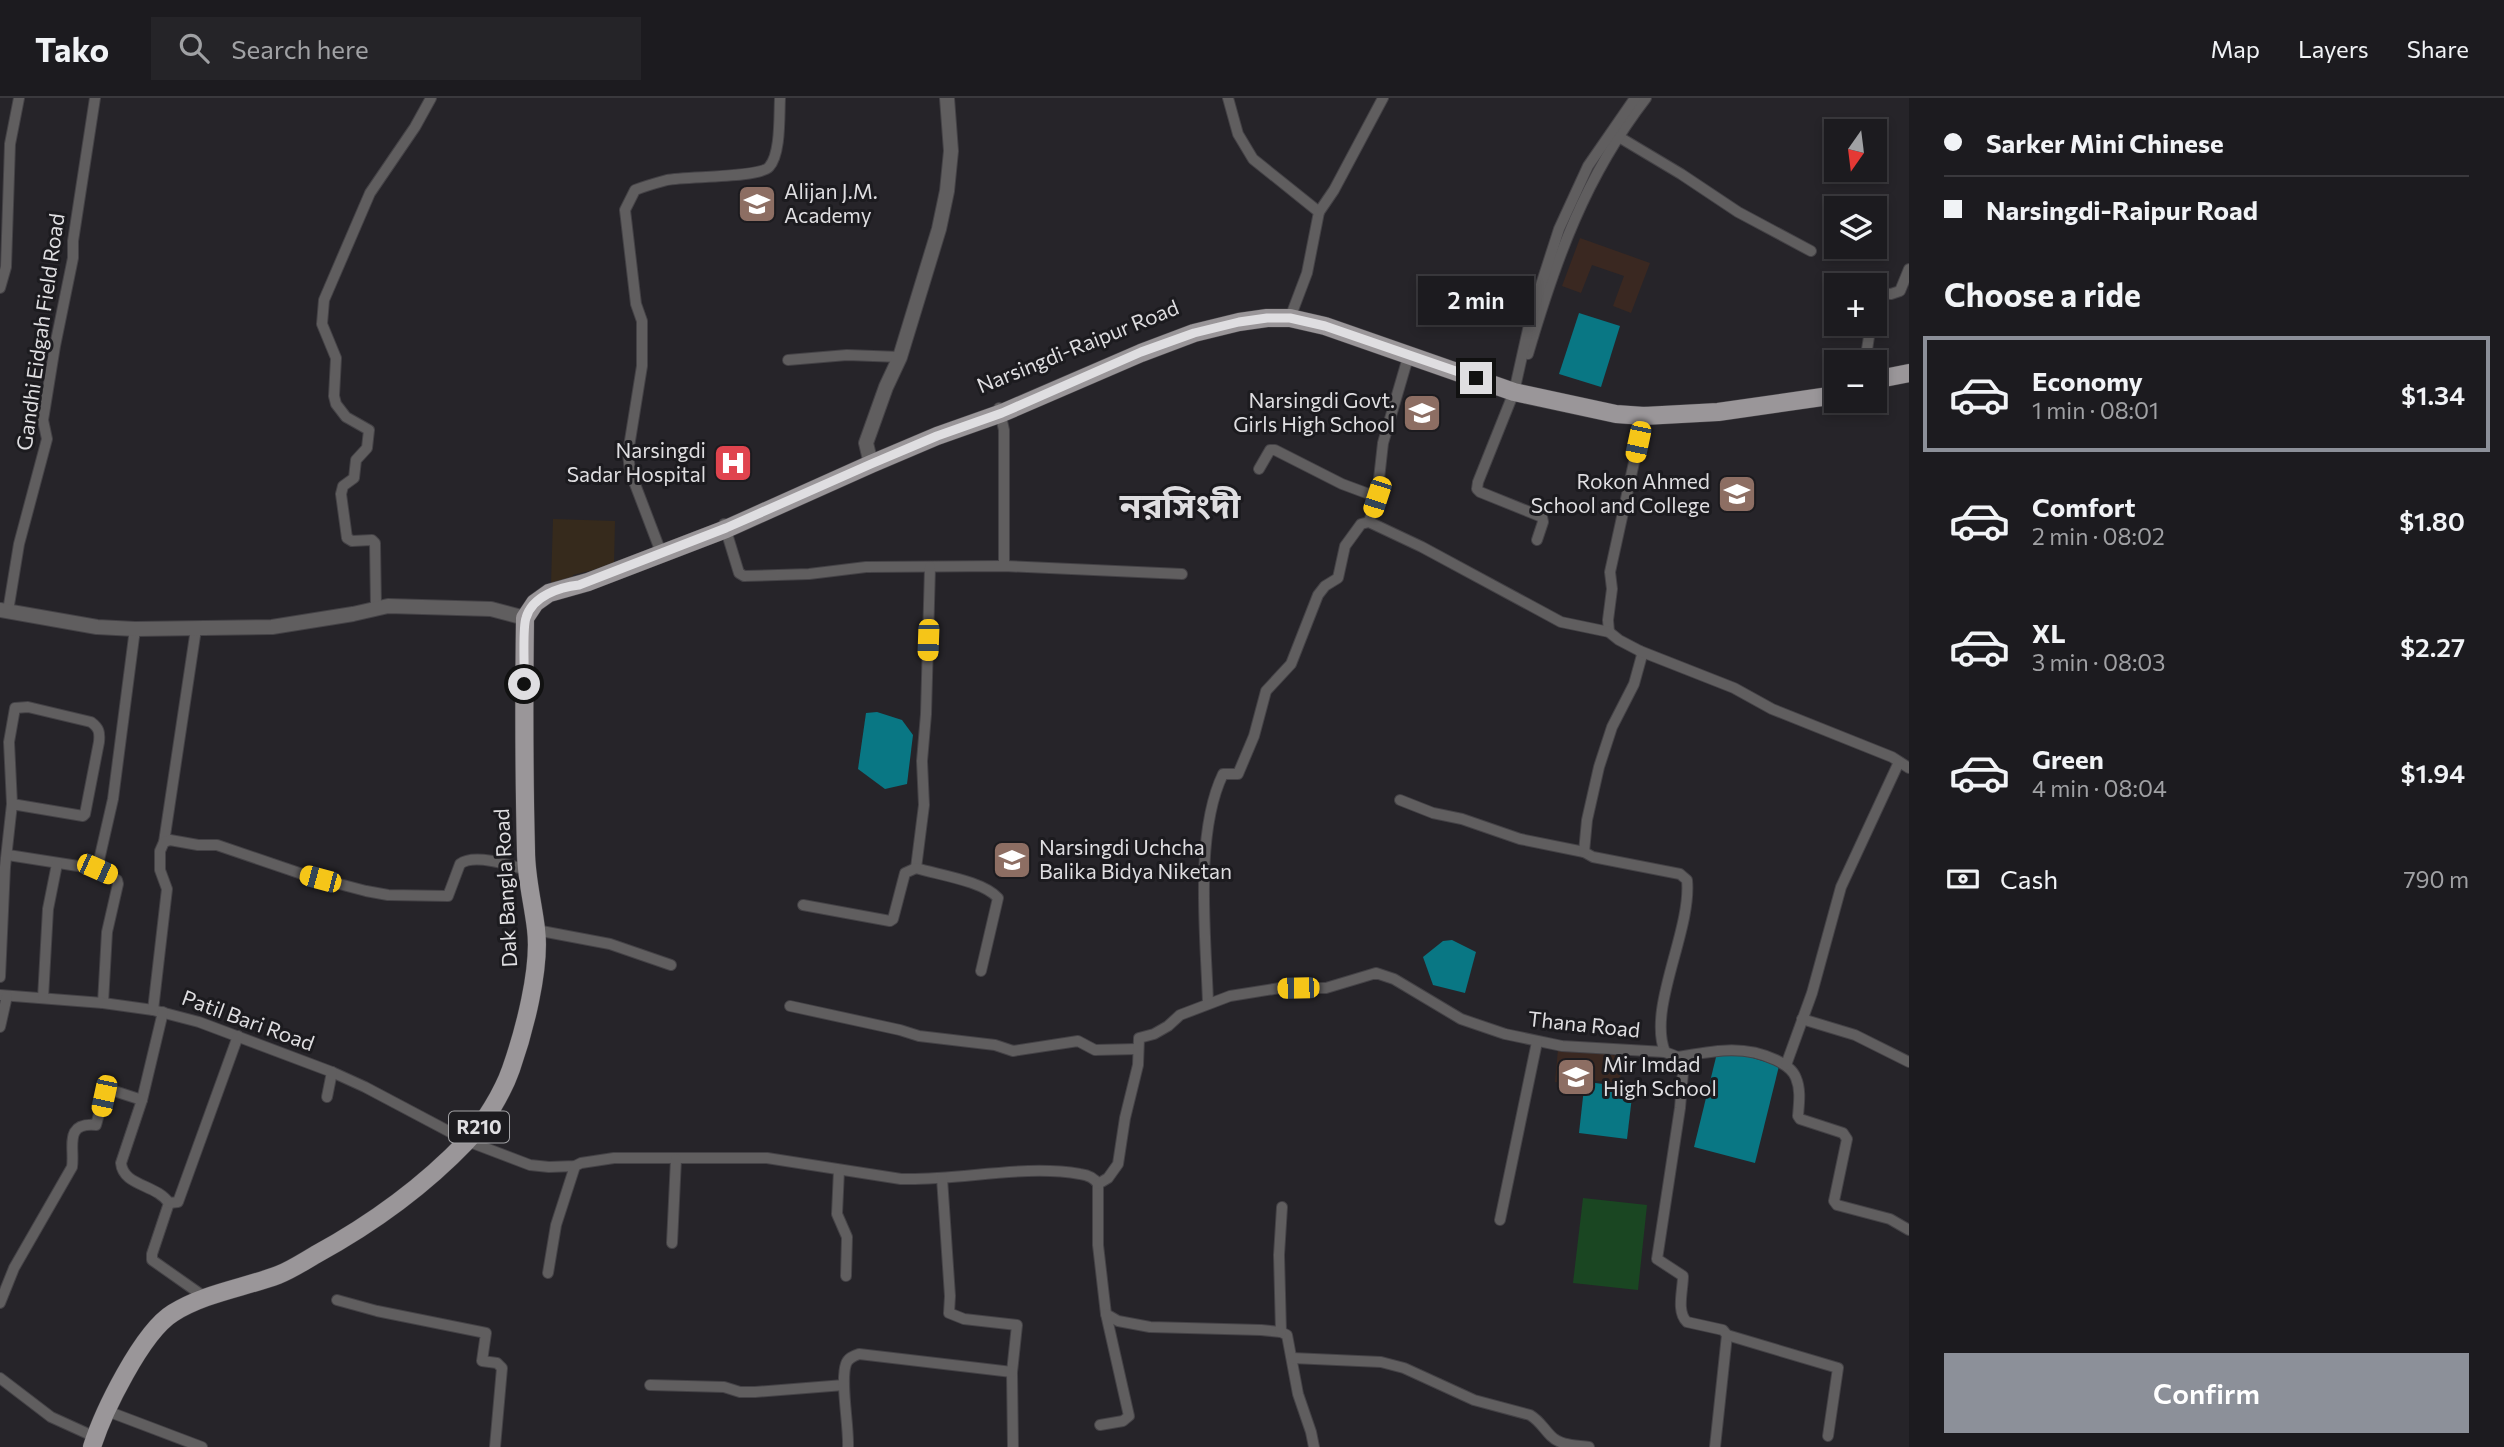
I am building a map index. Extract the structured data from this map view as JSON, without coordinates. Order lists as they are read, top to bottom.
{
  "streets": {
    "main road": ["Narsingdi-Raipur Road", "Dak Bangla Road", "R210"],
    "street": ["Gandhi Eidgah Field Road", "Patil Bari Road", "Thana Road"]
  },
  "crossings": [
    ["Narsingdi-Raipur Road", "Dak Bangla Road"],
    ["Dak Bangla Road", "Patil Bari Road"]
  ],
  "districts": ["নরসিংদী"],
  "places": {
    "school or university": [
      "Alijan J.M. Academy",
      "Narsingdi Govt. Girls High School",
      "Rokon Ahmed School and College",
      "Narsingdi Uchcha Balika Bidya Niketan",
      "Mir Imdad High School"
    ],
    "hospital": ["Narsingdi Sadar Hospital"]
  },
  "north": "bottom",
  "page": {
    "header": "Tako",
    "search": "Search here",
    "nav": ["Map", "Layers", "Share"],
    "banner": ["Sarker Mini Chinese", "Narsingdi-Raipur Road"],
    "map_buttons": ["+", "−"],
    "heading": "Choose a ride",
    "bubble": "2 min",
    "list": [
      {
        "name": "Economy",
        "note": "1 min · 08:01",
        "value": "$1.34"
      },
      {
        "name": "Comfort",
        "note": "2 min · 08:02",
        "value": "$1.80"
      },
      {
        "name": "XL",
        "note": "3 min · 08:03",
        "value": "$2.27"
      },
      {
        "name": "Green",
        "note": "4 min · 08:04",
        "value": "$1.94"
      }
    ],
    "pay": ["Cash", "790 m"],
    "buttons": "Confirm"
  }
}
